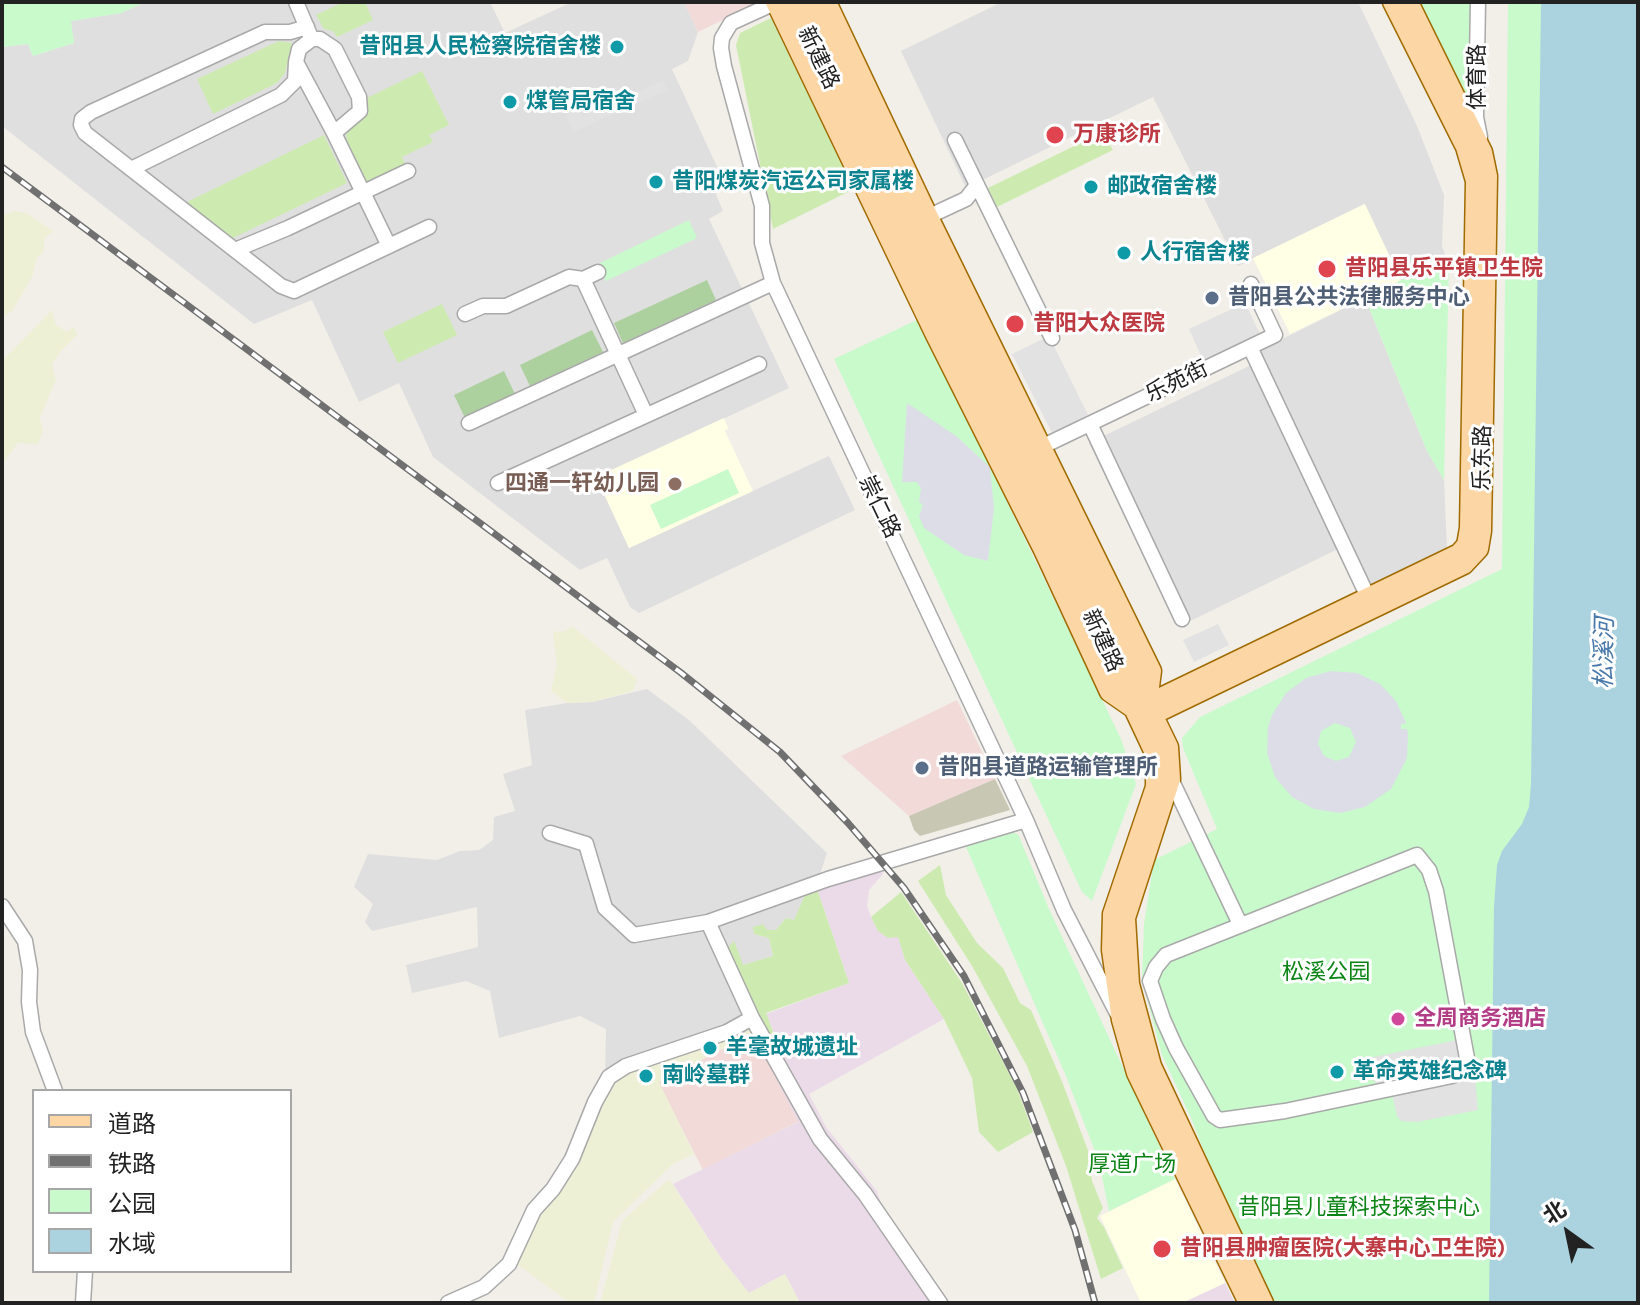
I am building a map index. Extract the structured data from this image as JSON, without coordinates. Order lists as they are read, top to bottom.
{
  "streets": {
    "main road": ["新建路", "乐东路"],
    "street": ["体育路", "乐苑街", "崇仁路"]
  },
  "crossings": [
    ["新建路", "乐苑街"],
    ["新建路", "乐东路"],
    ["新建路", "崇仁路"],
    ["体育路", "乐东路"]
  ],
  "water": ["松溪河"],
  "parks": ["松溪公园", "厚道广场", "昔阳县儿童科技探索中心"],
  "places": [
    "昔阳县人民检察院宿舍楼",
    "煤管局宿舍",
    "万康诊所",
    "昔阳煤炭汽运公司家属楼",
    "邮政宿舍楼",
    "人行宿舍楼",
    "昔阳县乐平镇卫生院",
    "昔阳县公共法律服务中心",
    "昔阳大众医院",
    "四通一轩幼儿园",
    "昔阳县道路运输管理所",
    "全周商务酒店",
    "羊毫故城遗址",
    "革命英雄纪念碑",
    "南岭墓群",
    "昔阳县肿瘤医院(大寨中心卫生院)"
  ],
  "legend": [
    "道路",
    "铁路",
    "公园",
    "水域"
  ],
  "north": "top left"
}
